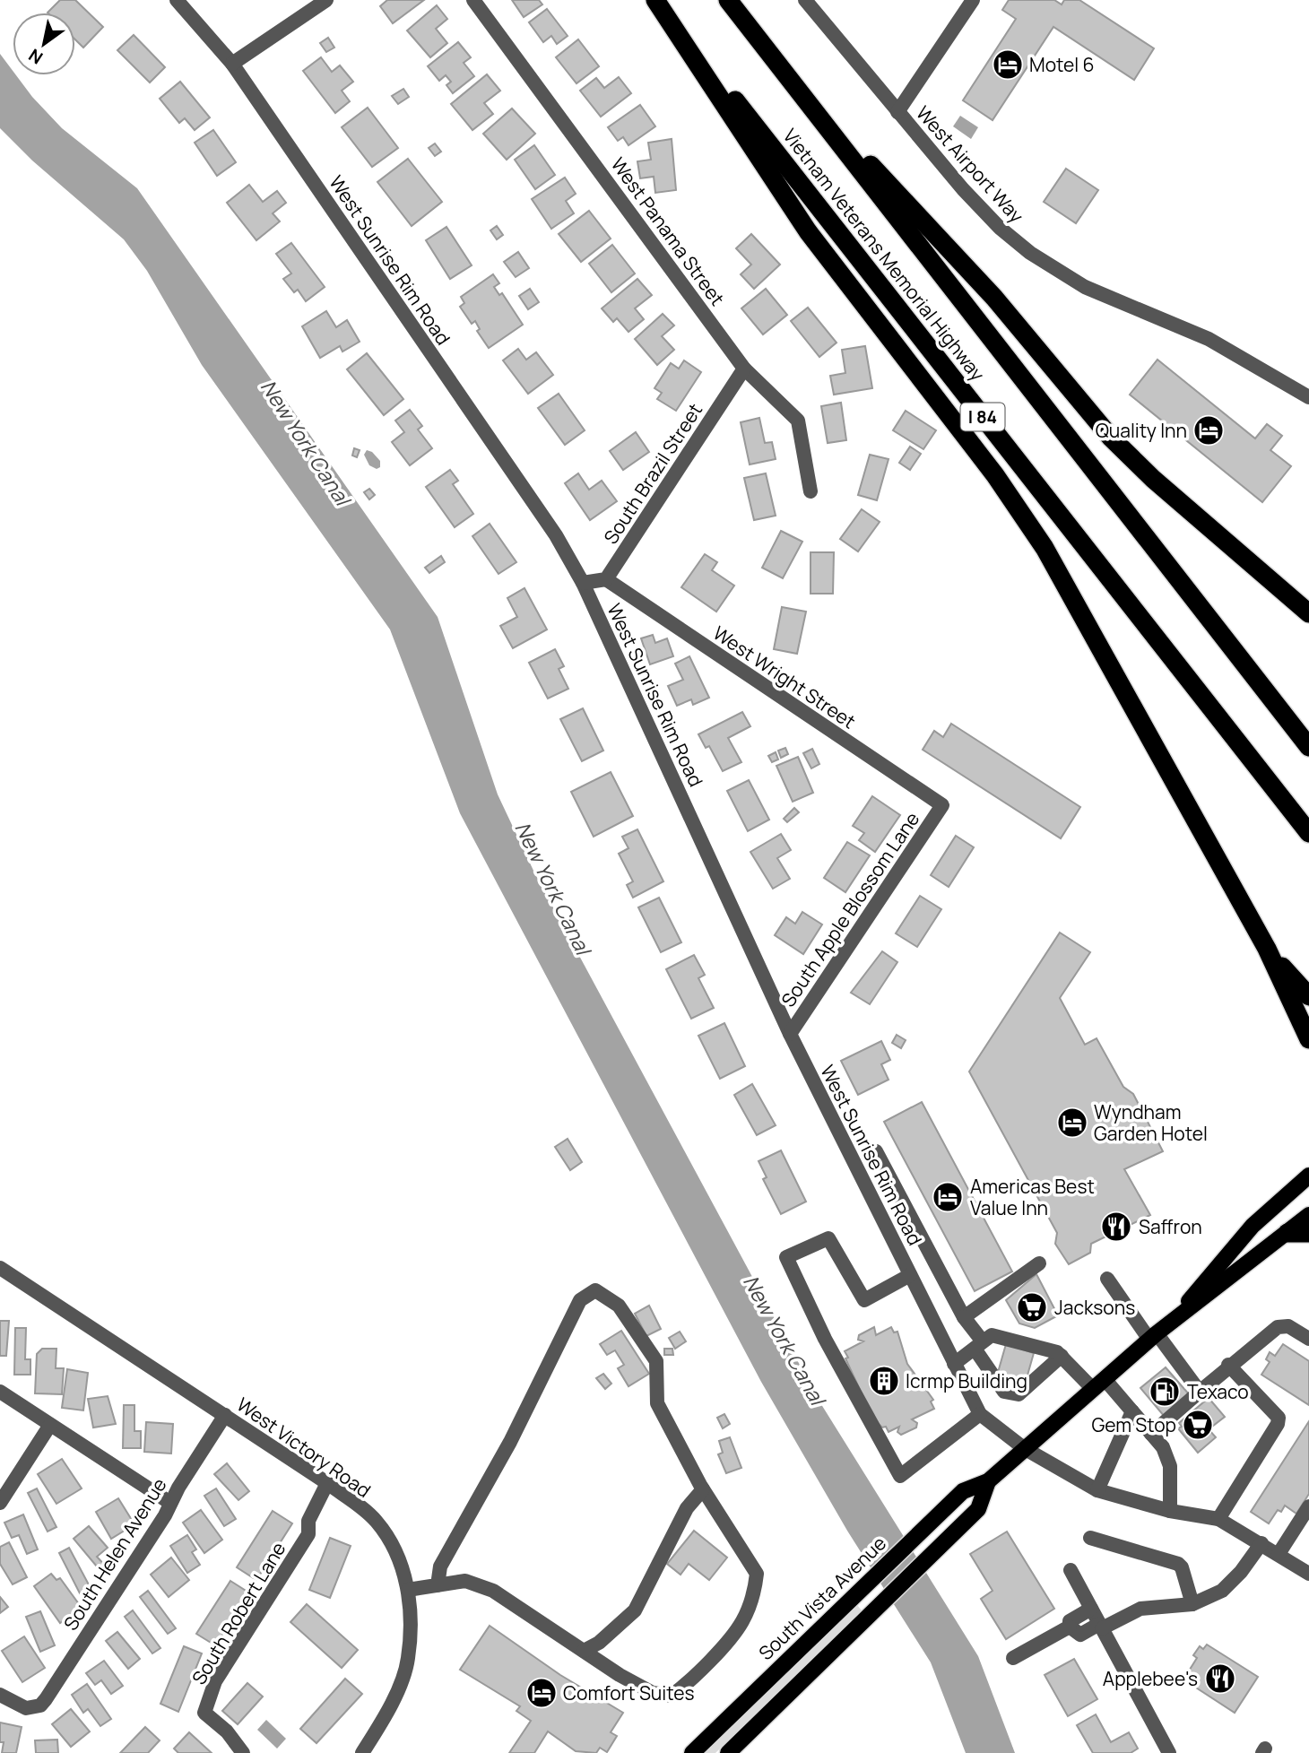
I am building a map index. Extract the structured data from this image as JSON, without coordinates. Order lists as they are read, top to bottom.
{
  "streets": {
    "highway": ["Vietnam Veterans Memorial Highway", "I 84"],
    "main road": ["South Vista Avenue"],
    "street": [
      "West Airport Way",
      "West Panama Street",
      "West Sunrise Rim Road",
      "South Brazil Street",
      "West Wright Street",
      "South Apple Blossom Lane",
      "West Victory Road",
      "South Helen Avenue",
      "South Robert Lane"
    ]
  },
  "crossings": [
    ["West Panama Street", "South Brazil Street"],
    ["West Sunrise Rim Road", "South Apple Blossom Lane"],
    ["West Sunrise Rim Road", "South Vista Avenue"],
    ["South Brazil Street", "West Wright Street"],
    ["West Wright Street", "South Apple Blossom Lane"],
    ["West Victory Road", "South Helen Avenue"],
    ["West Victory Road", "South Robert Lane"]
  ],
  "water": ["New York Canal"],
  "places": {
    "hotel": [
      "Motel 6",
      "Quality Inn",
      "Wyndham Garden Hotel",
      "Americas Best Value Inn",
      "Comfort Suites"
    ],
    "restaurant": ["Saffron", "Applebee's"],
    "supermarket": ["Jacksons", "Gem Stop"],
    "building": ["Icrmp Building"],
    "fuel station": ["Texaco"]
  },
  "north": "bottom left"
}
